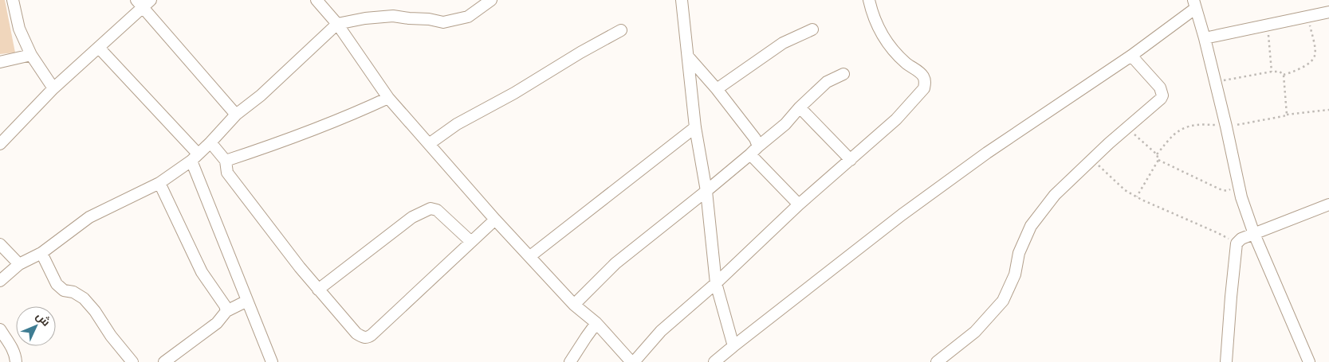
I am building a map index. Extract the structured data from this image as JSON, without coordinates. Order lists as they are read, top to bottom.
{
  "north": "top right"
}
